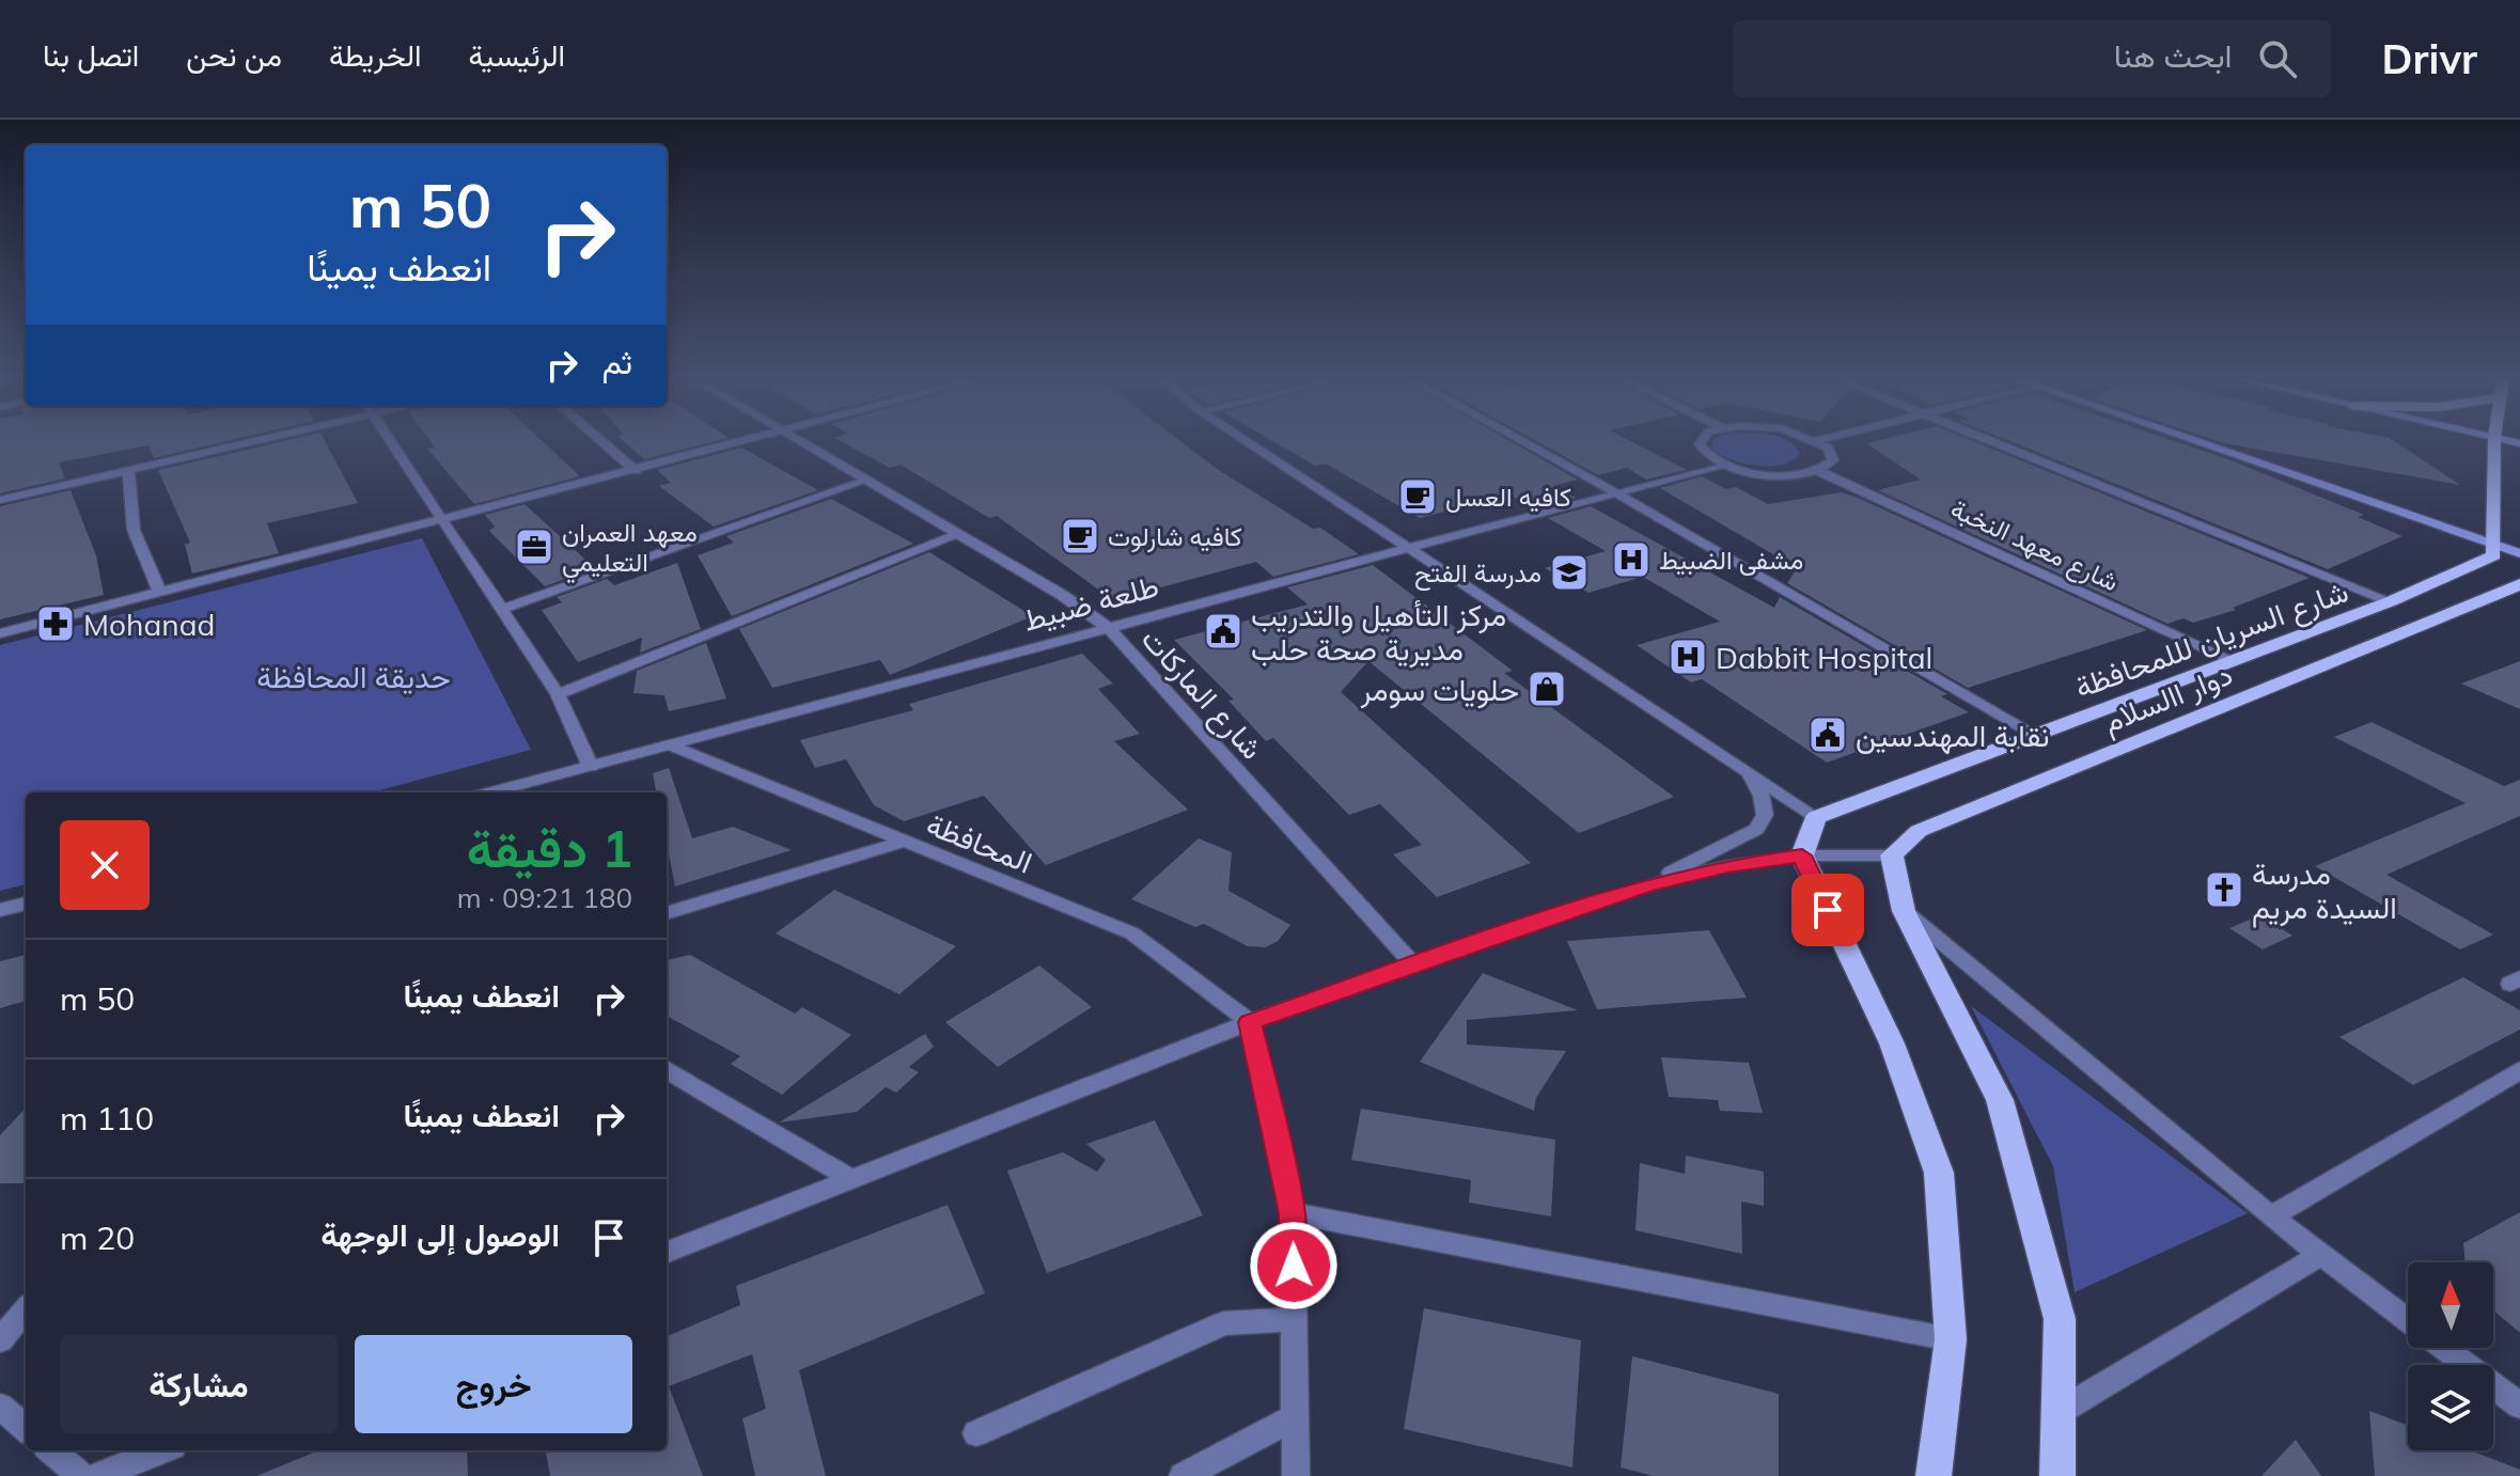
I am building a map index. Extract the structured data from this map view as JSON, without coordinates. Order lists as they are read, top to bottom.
{
  "streets": {
    "main road": ["شارع السريان لللمحافظة", "دوار االسلام"],
    "street": [
      "شارع معهد النخبة",
      "طلعة ضبيط",
      "شارع الماركات",
      "المحافظة"
    ]
  },
  "crossings": [
    ["شارع معهد النخبة", "شارع السريان لللمحافظة"],
    ["طلعة ضبيط", "شارع الماركات"],
    ["طلعة ضبيط", "المحافظة"]
  ],
  "parks": ["حديقة المحافظة"],
  "places": {
    "cafe": ["كافيه العسل", "كافيه شارلوت"],
    "office": ["معهد العمران التعليمي"],
    "hospital": ["مشفى الضبيط", "Dabbit Hospital"],
    "school or university": ["مدرسة الفتح"],
    "pharmacy": ["Mohanad"],
    "public building": ["مركز التأهيل والتدريب مديرية صحة حلب", "نقابة المهندسين"],
    "shop": ["حلويات سومر"],
    "church": ["مدرسة السيدة مريم"]
  },
  "north": "top",
  "page": {
    "header": "Drivr",
    "search": "ابحث هنا",
    "nav": [
      "الرئيسية",
      "الخريطة",
      "من نحن",
      "اتصل بنا"
    ],
    "turn": ["50 m", "انعطف يمينًا"],
    "then": "ثم",
    "heading": ["1 دقيقة", "180 m · 09:21"],
    "list": [
      {
        "name": "انعطف يمينًا",
        "value": "50 m"
      },
      {
        "name": "انعطف يمينًا",
        "value": "110 m"
      },
      {
        "name": "الوصول إلى الوجهة",
        "value": "20 m"
      }
    ],
    "buttons": ["خروج", "مشاركة"]
  }
}
